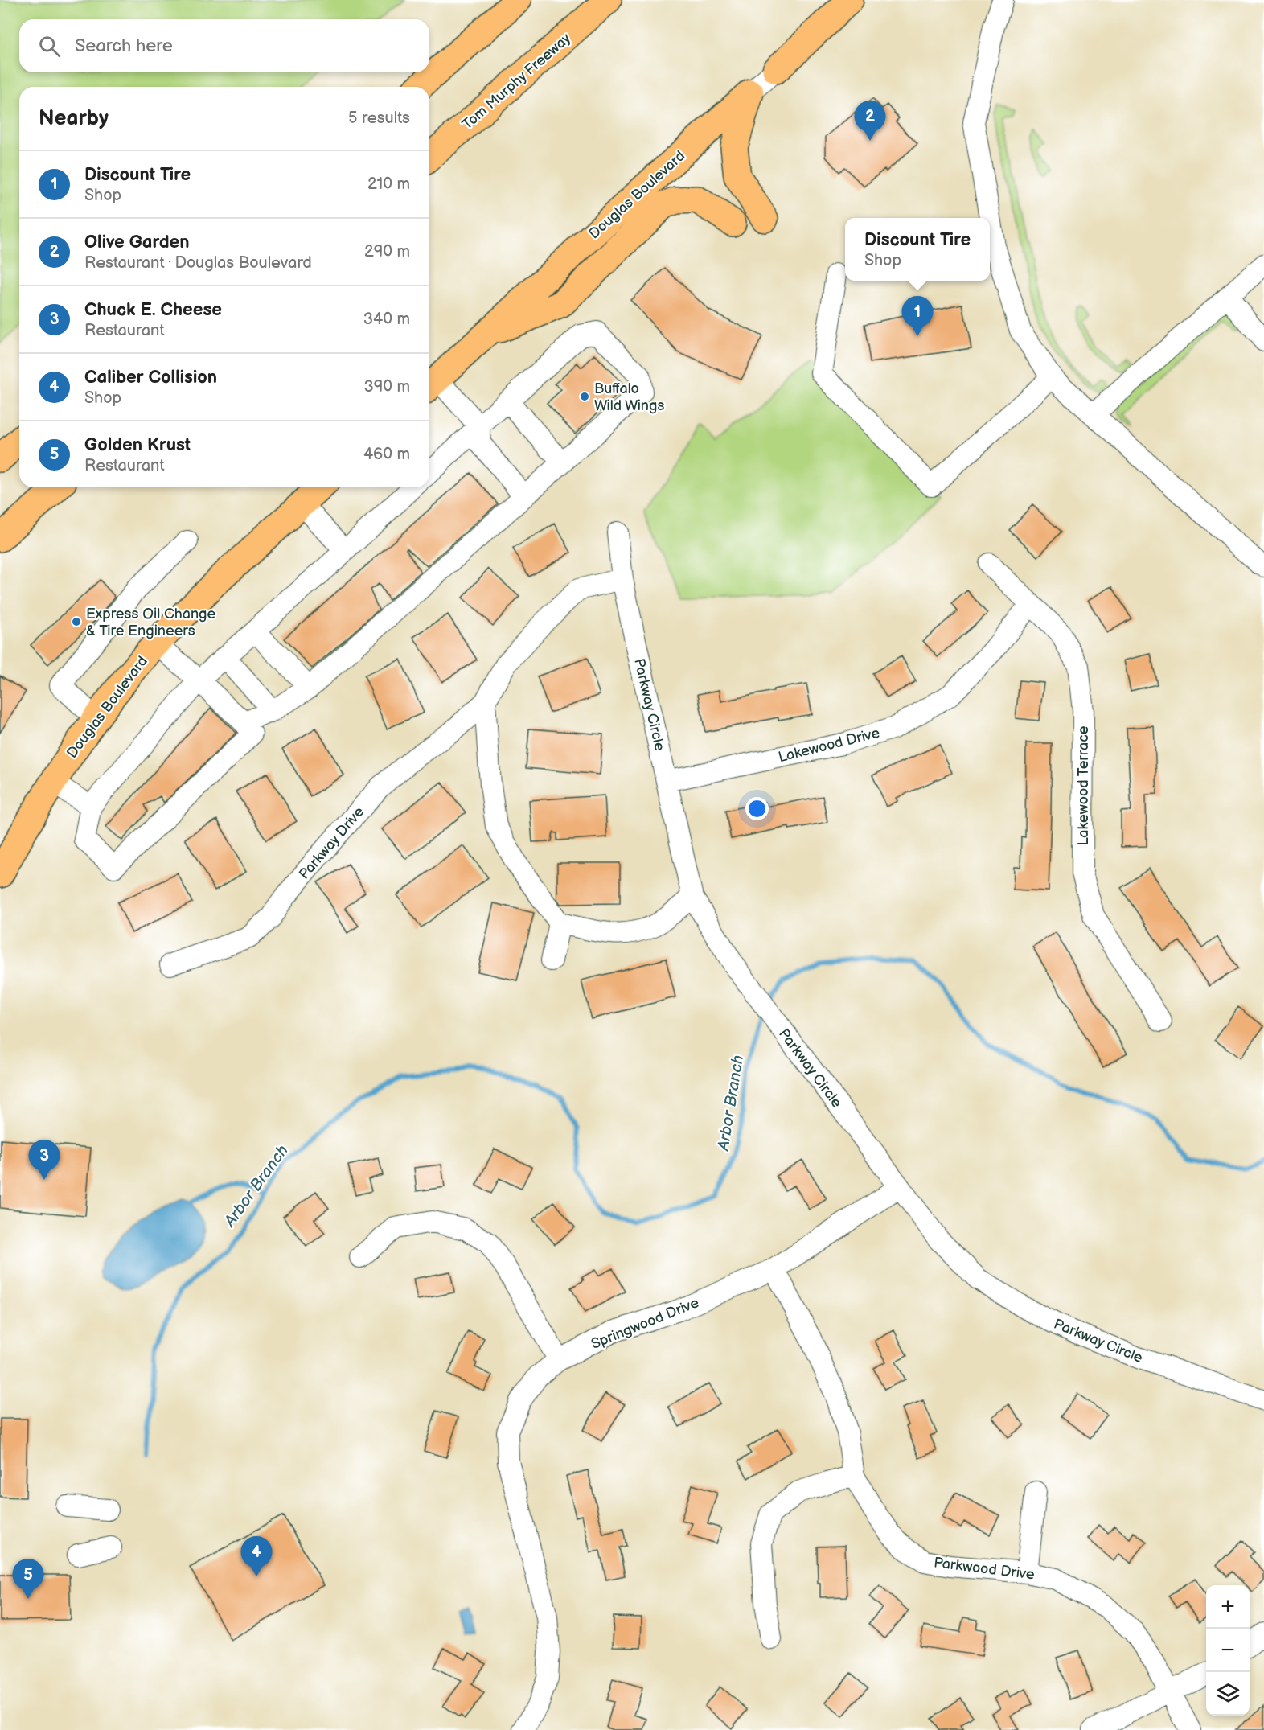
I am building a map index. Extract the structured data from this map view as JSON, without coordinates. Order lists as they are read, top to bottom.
{
  "streets": {
    "main road": ["Tom Murphy Freeway", "Douglas Boulevard"],
    "street": [
      "Parkway Circle",
      "Lakewood Drive",
      "Lakewood Terrace",
      "Parkway Drive",
      "Springwood Drive",
      "Parkwood Drive"
    ]
  },
  "crossings": [
    ["Parkway Circle", "Lakewood Drive"],
    ["Parkway Circle", "Parkway Drive"],
    ["Parkway Circle", "Springwood Drive"],
    ["Lakewood Drive", "Lakewood Terrace"],
    ["Springwood Drive", "Parkwood Drive"]
  ],
  "water": ["Arbor Branch"],
  "places": ["Buffalo Wild Wings", "Express Oil Change & Tire Engineers"],
  "page": {
    "search": "Search here",
    "heading": ["Nearby", "5 results"],
    "pins": [
      "2",
      "1",
      "3",
      "4",
      "5"
    ],
    "list": [
      {
        "mark": "1",
        "name": "Discount Tire",
        "note": "Shop",
        "value": "210 m"
      },
      {
        "mark": "2",
        "name": "Olive Garden",
        "note": "Restaurant · Douglas Boulevard",
        "value": "290 m"
      },
      {
        "mark": "3",
        "name": "Chuck E. Cheese",
        "note": "Restaurant",
        "value": "340 m"
      },
      {
        "mark": "4",
        "name": "Caliber Collision",
        "note": "Shop",
        "value": "390 m"
      },
      {
        "mark": "5",
        "name": "Golden Krust",
        "note": "Restaurant",
        "value": "460 m"
      }
    ],
    "popup": ["Discount Tire", "Shop"],
    "map_buttons": ["+", "−"]
  }
}
